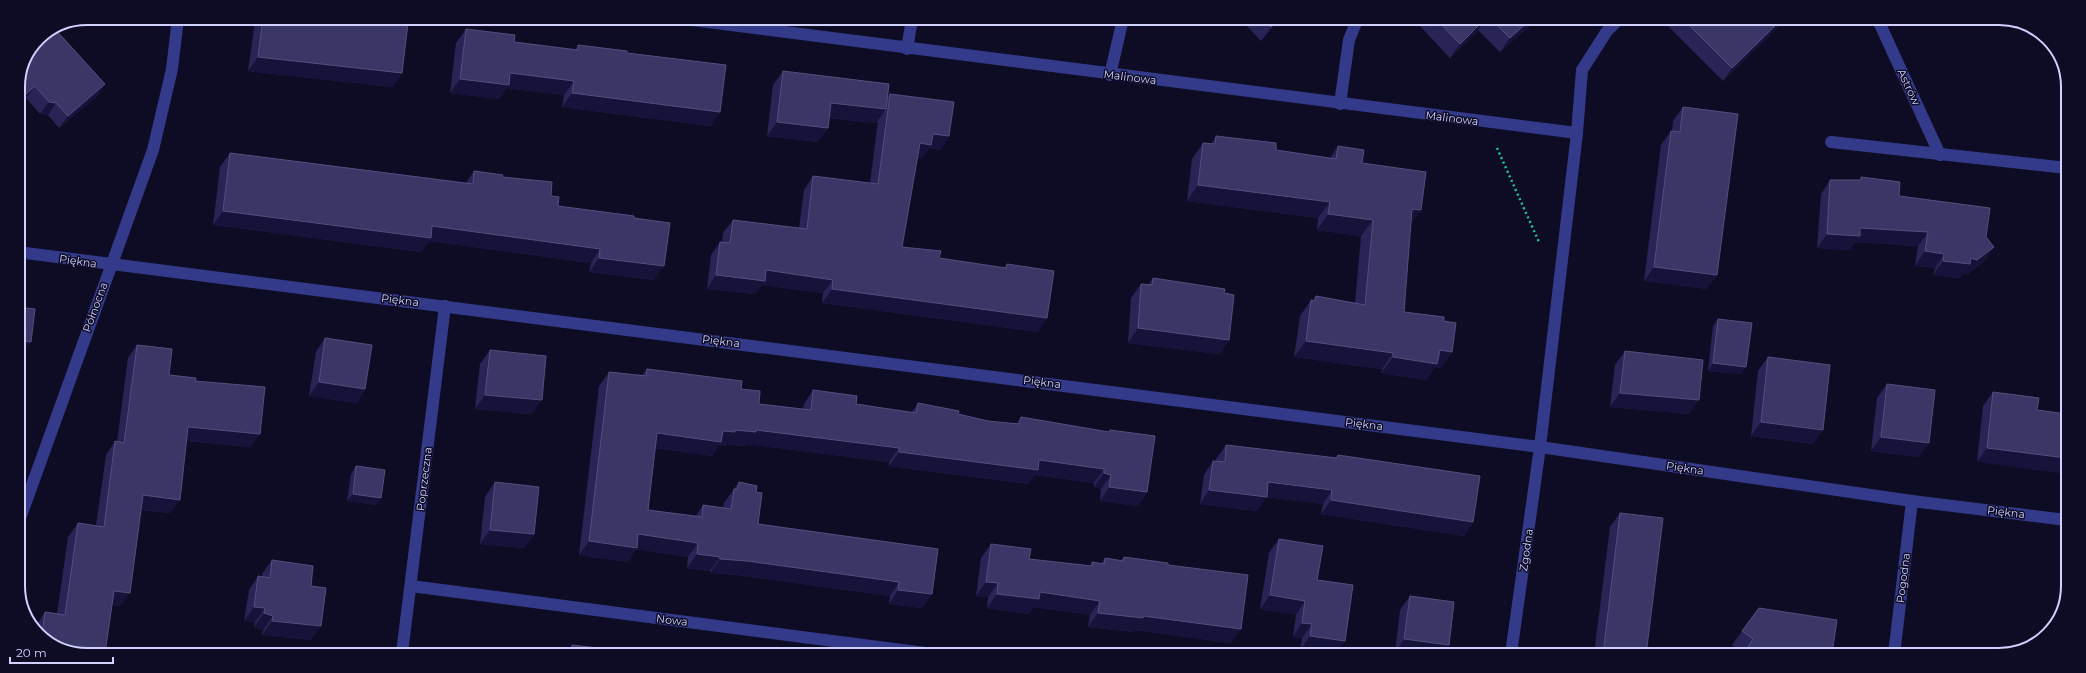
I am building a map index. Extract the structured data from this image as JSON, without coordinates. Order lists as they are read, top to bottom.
{
  "streets": {
    "street": [
      "Malinowa",
      "Astrów",
      "Piękna",
      "Północna",
      "Poprzeczna",
      "Zgodna",
      "Pogodna",
      "Nowa"
    ]
  },
  "crossings": [
    ["Piękna", "Północna"],
    ["Piękna", "Poprzeczna"],
    ["Piękna", "Zgodna"],
    ["Piękna", "Pogodna"],
    ["Poprzeczna", "Nowa"]
  ],
  "scale_bar": "20 m"
}
